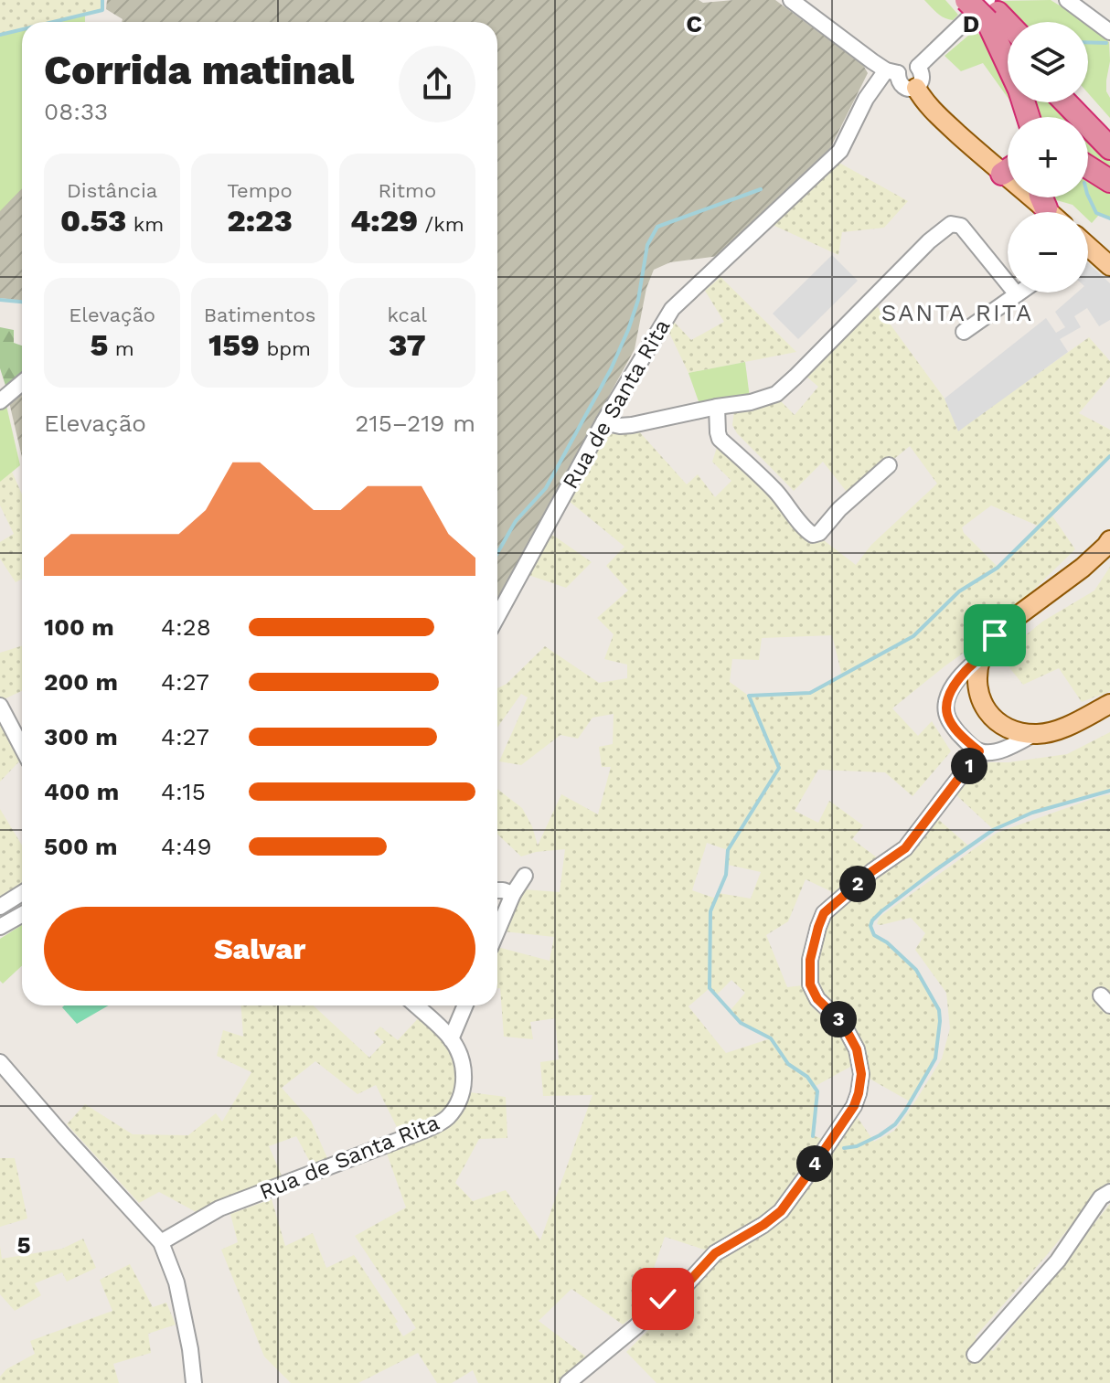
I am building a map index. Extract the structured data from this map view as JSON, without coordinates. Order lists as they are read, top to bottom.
{
  "streets": {
    "street": ["Rua de Santa Rita"]
  },
  "districts": ["SANTA RITA"],
  "page": {
    "map_buttons": ["+", "−"],
    "heading": ["Corrida matinal", "08:33"],
    "stats": [
      ["Distância", "0.53 km"],
      ["Tempo", "2:23"],
      ["Ritmo", "4:29 /km"],
      ["Elevação", "5 m"],
      ["Batimentos", "159 bpm"],
      ["kcal", "37"]
    ],
    "chart": ["Elevação", "215–219 m"],
    "list": [
      {
        "name": "100 m",
        "note": "4:28"
      },
      {
        "name": "200 m",
        "note": "4:27"
      },
      {
        "name": "300 m",
        "note": "4:27"
      },
      {
        "name": "400 m",
        "note": "4:15"
      },
      {
        "name": "500 m",
        "note": "4:49"
      }
    ],
    "pins": [
      "1",
      "2",
      "3",
      "4"
    ],
    "buttons": "Salvar"
  },
  "grid": {
    "columns": ["C", "D"],
    "rows": ["5"]
  }
}
